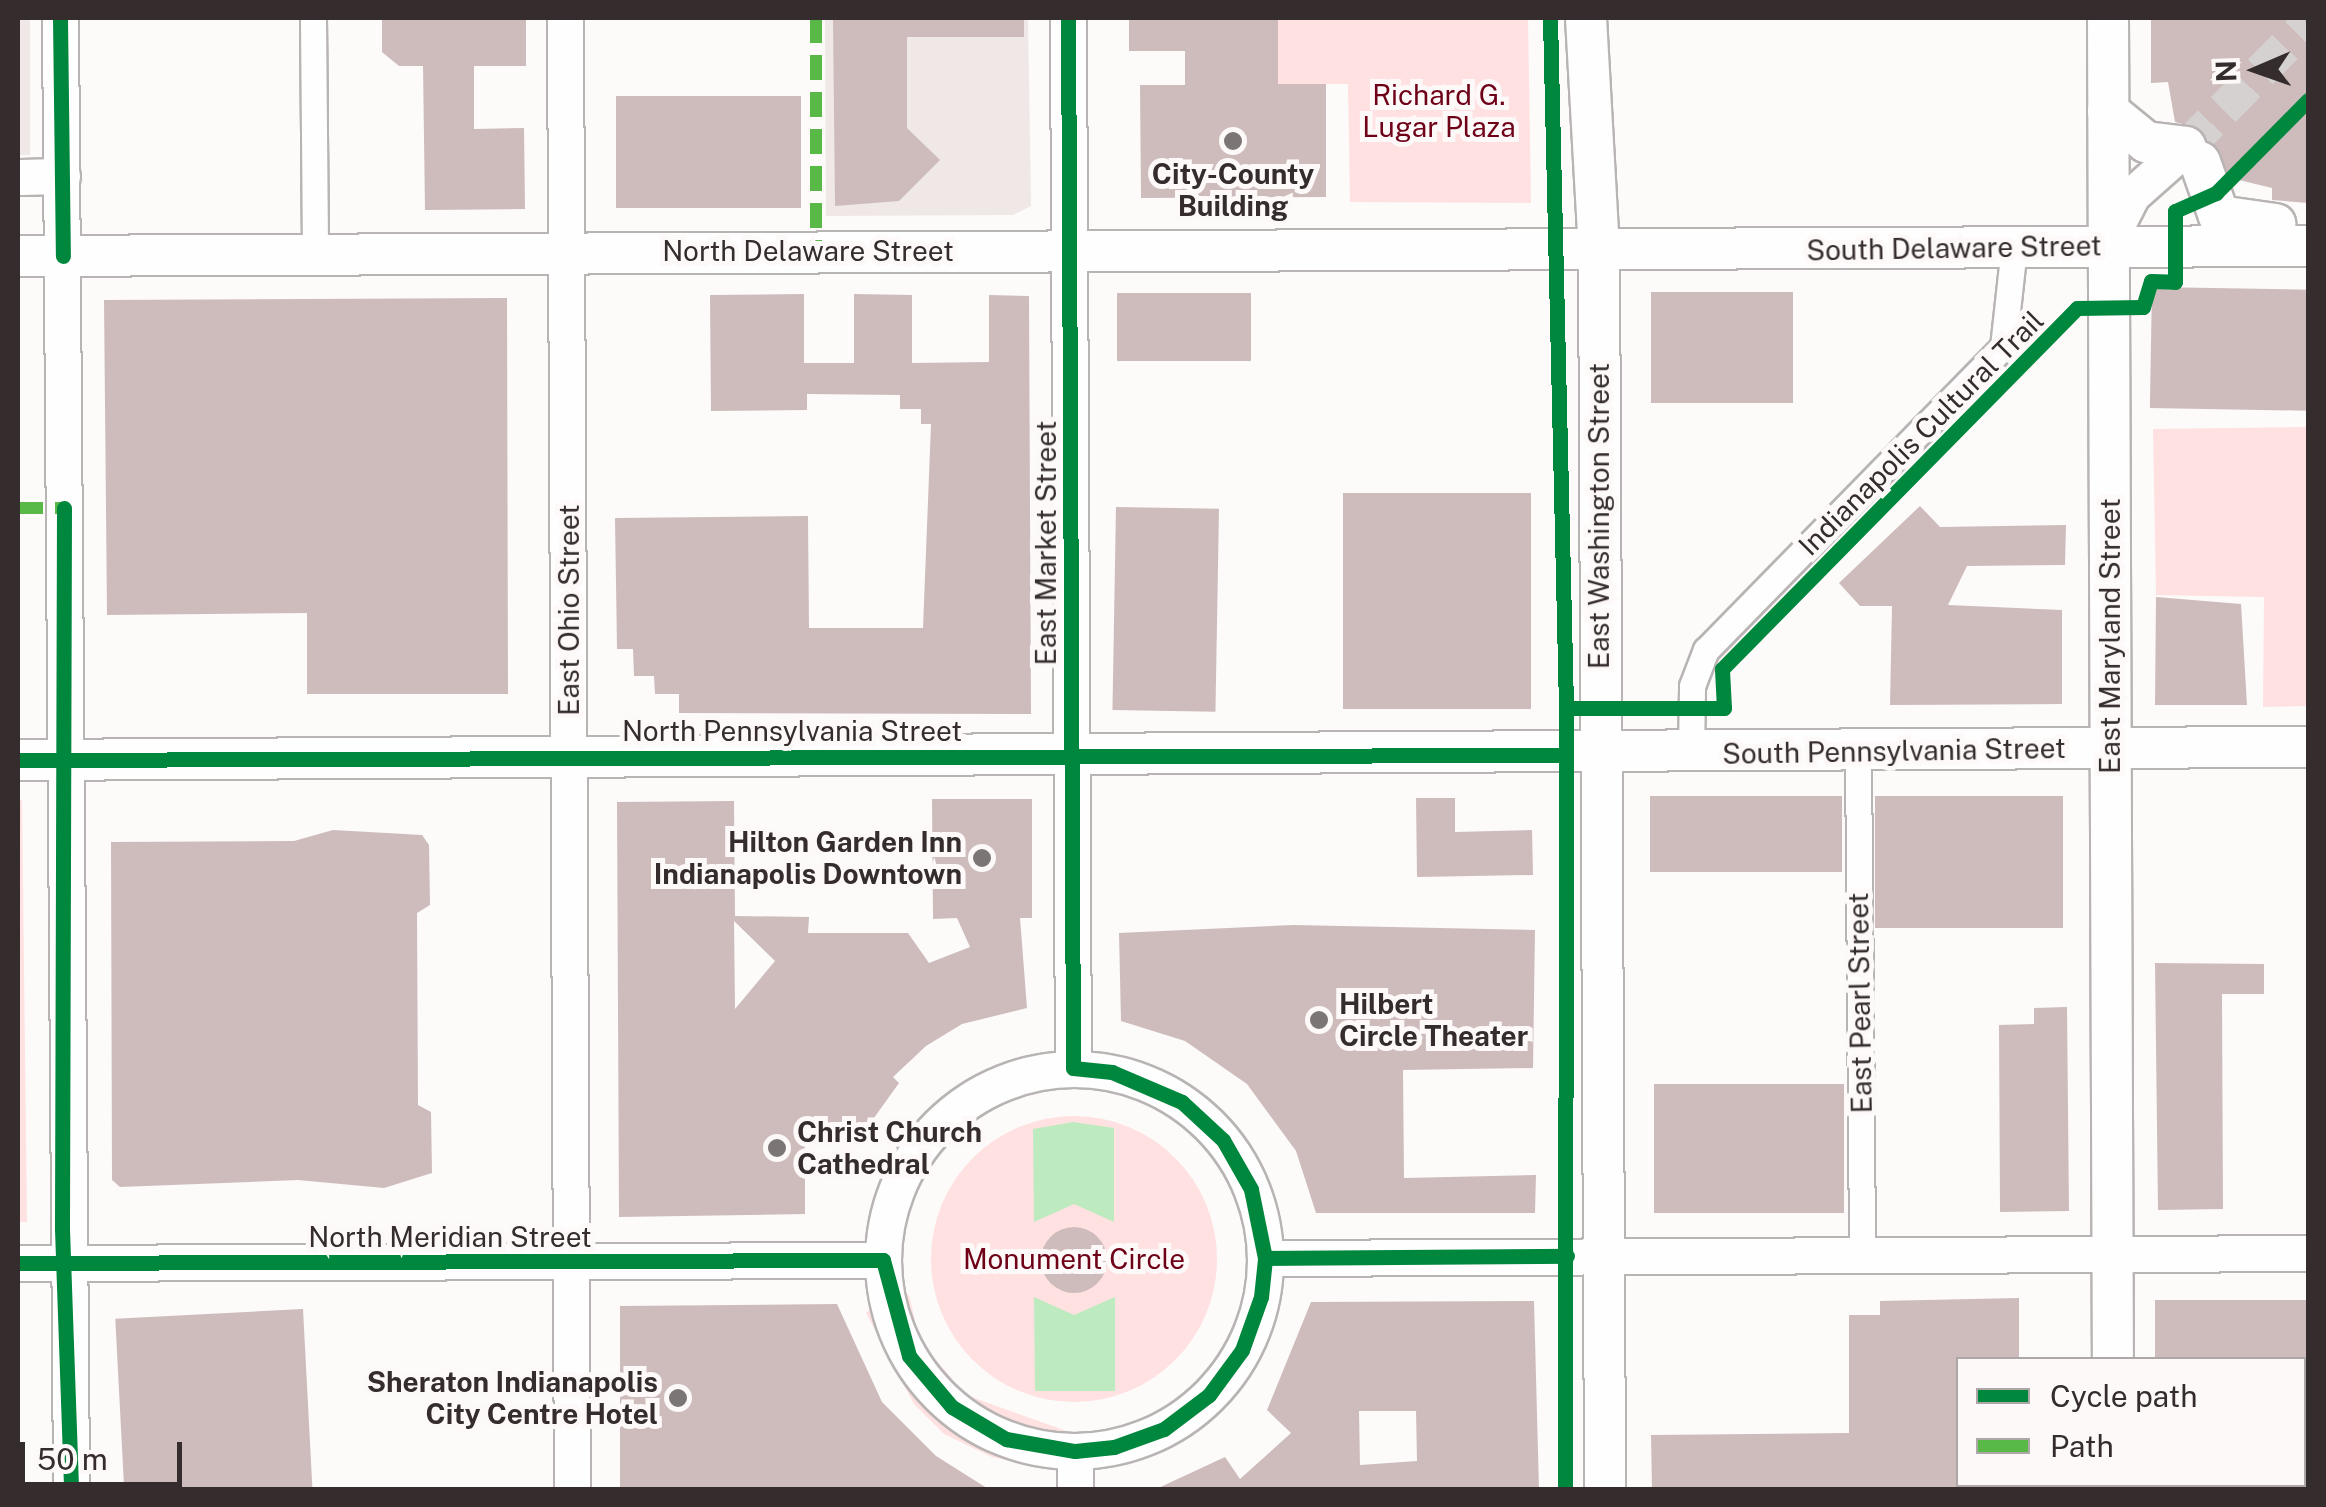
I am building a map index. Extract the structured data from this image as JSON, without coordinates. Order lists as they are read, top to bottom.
{
  "streets": {
    "main road": [
      "South Delaware Street",
      "North Delaware Street",
      "East Washington Street",
      "East Market Street",
      "East Ohio Street",
      "East Maryland Street",
      "North Pennsylvania Street",
      "South Pennsylvania Street",
      "North Meridian Street"
    ],
    "street": ["East Pearl Street"],
    "cycle path": ["Indianapolis Cultural Trail"]
  },
  "crossings": [
    ["South Delaware Street", "North Delaware Street"],
    ["South Delaware Street", "East Washington Street"],
    ["South Delaware Street", "East Maryland Street"],
    ["North Delaware Street", "East Washington Street"],
    ["North Delaware Street", "East Market Street"],
    ["North Delaware Street", "East Ohio Street"],
    ["East Washington Street", "North Pennsylvania Street"],
    ["East Washington Street", "South Pennsylvania Street"],
    ["East Market Street", "North Pennsylvania Street"],
    ["East Ohio Street", "North Pennsylvania Street"],
    ["East Ohio Street", "North Meridian Street"],
    ["East Maryland Street", "South Pennsylvania Street"],
    ["North Pennsylvania Street", "South Pennsylvania Street"],
    ["South Pennsylvania Street", "East Pearl Street"]
  ],
  "parks": ["Richard G. Lugar Plaza", "Monument Circle"],
  "places": [
    "City-County Building",
    "Hilton Garden Inn Indianapolis Downtown",
    "Hilbert Circle Theater",
    "Christ Church Cathedral",
    "Sheraton Indianapolis City Centre Hotel"
  ],
  "legend": ["Cycle path", "Path"],
  "scale_bar": "50 m",
  "north": "left"
}
